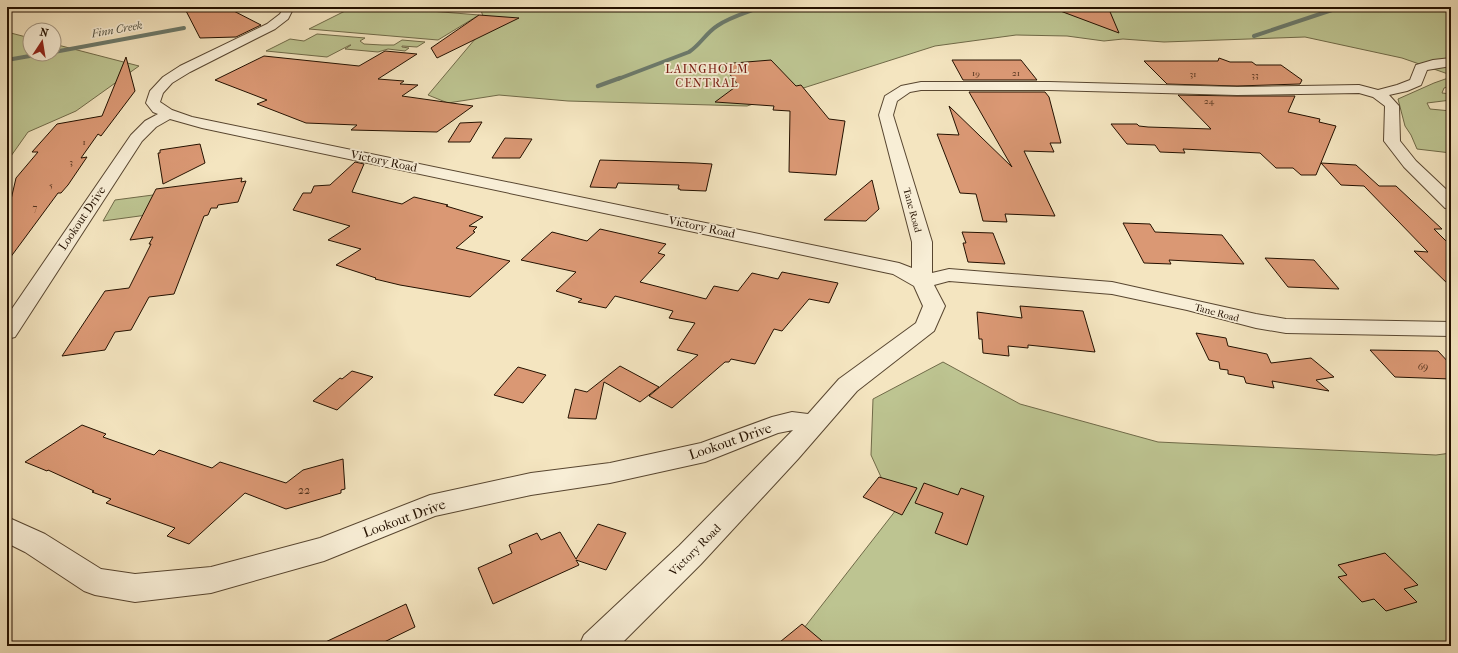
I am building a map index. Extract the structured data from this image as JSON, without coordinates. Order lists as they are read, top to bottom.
{
  "streets": {
    "street": ["Victory Road", "Tane Road", "Lookout Drive"]
  },
  "crossings": [
    ["Victory Road", "Tane Road"],
    ["Victory Road", "Lookout Drive"]
  ],
  "districts": ["LAINGHOLM CENTRAL"],
  "water": ["Finn Creek"],
  "house_numbers": [
    "19",
    "21",
    "31",
    "33",
    "24",
    "1",
    "3",
    "5",
    "7",
    "69",
    "22"
  ],
  "north": "top"
}
